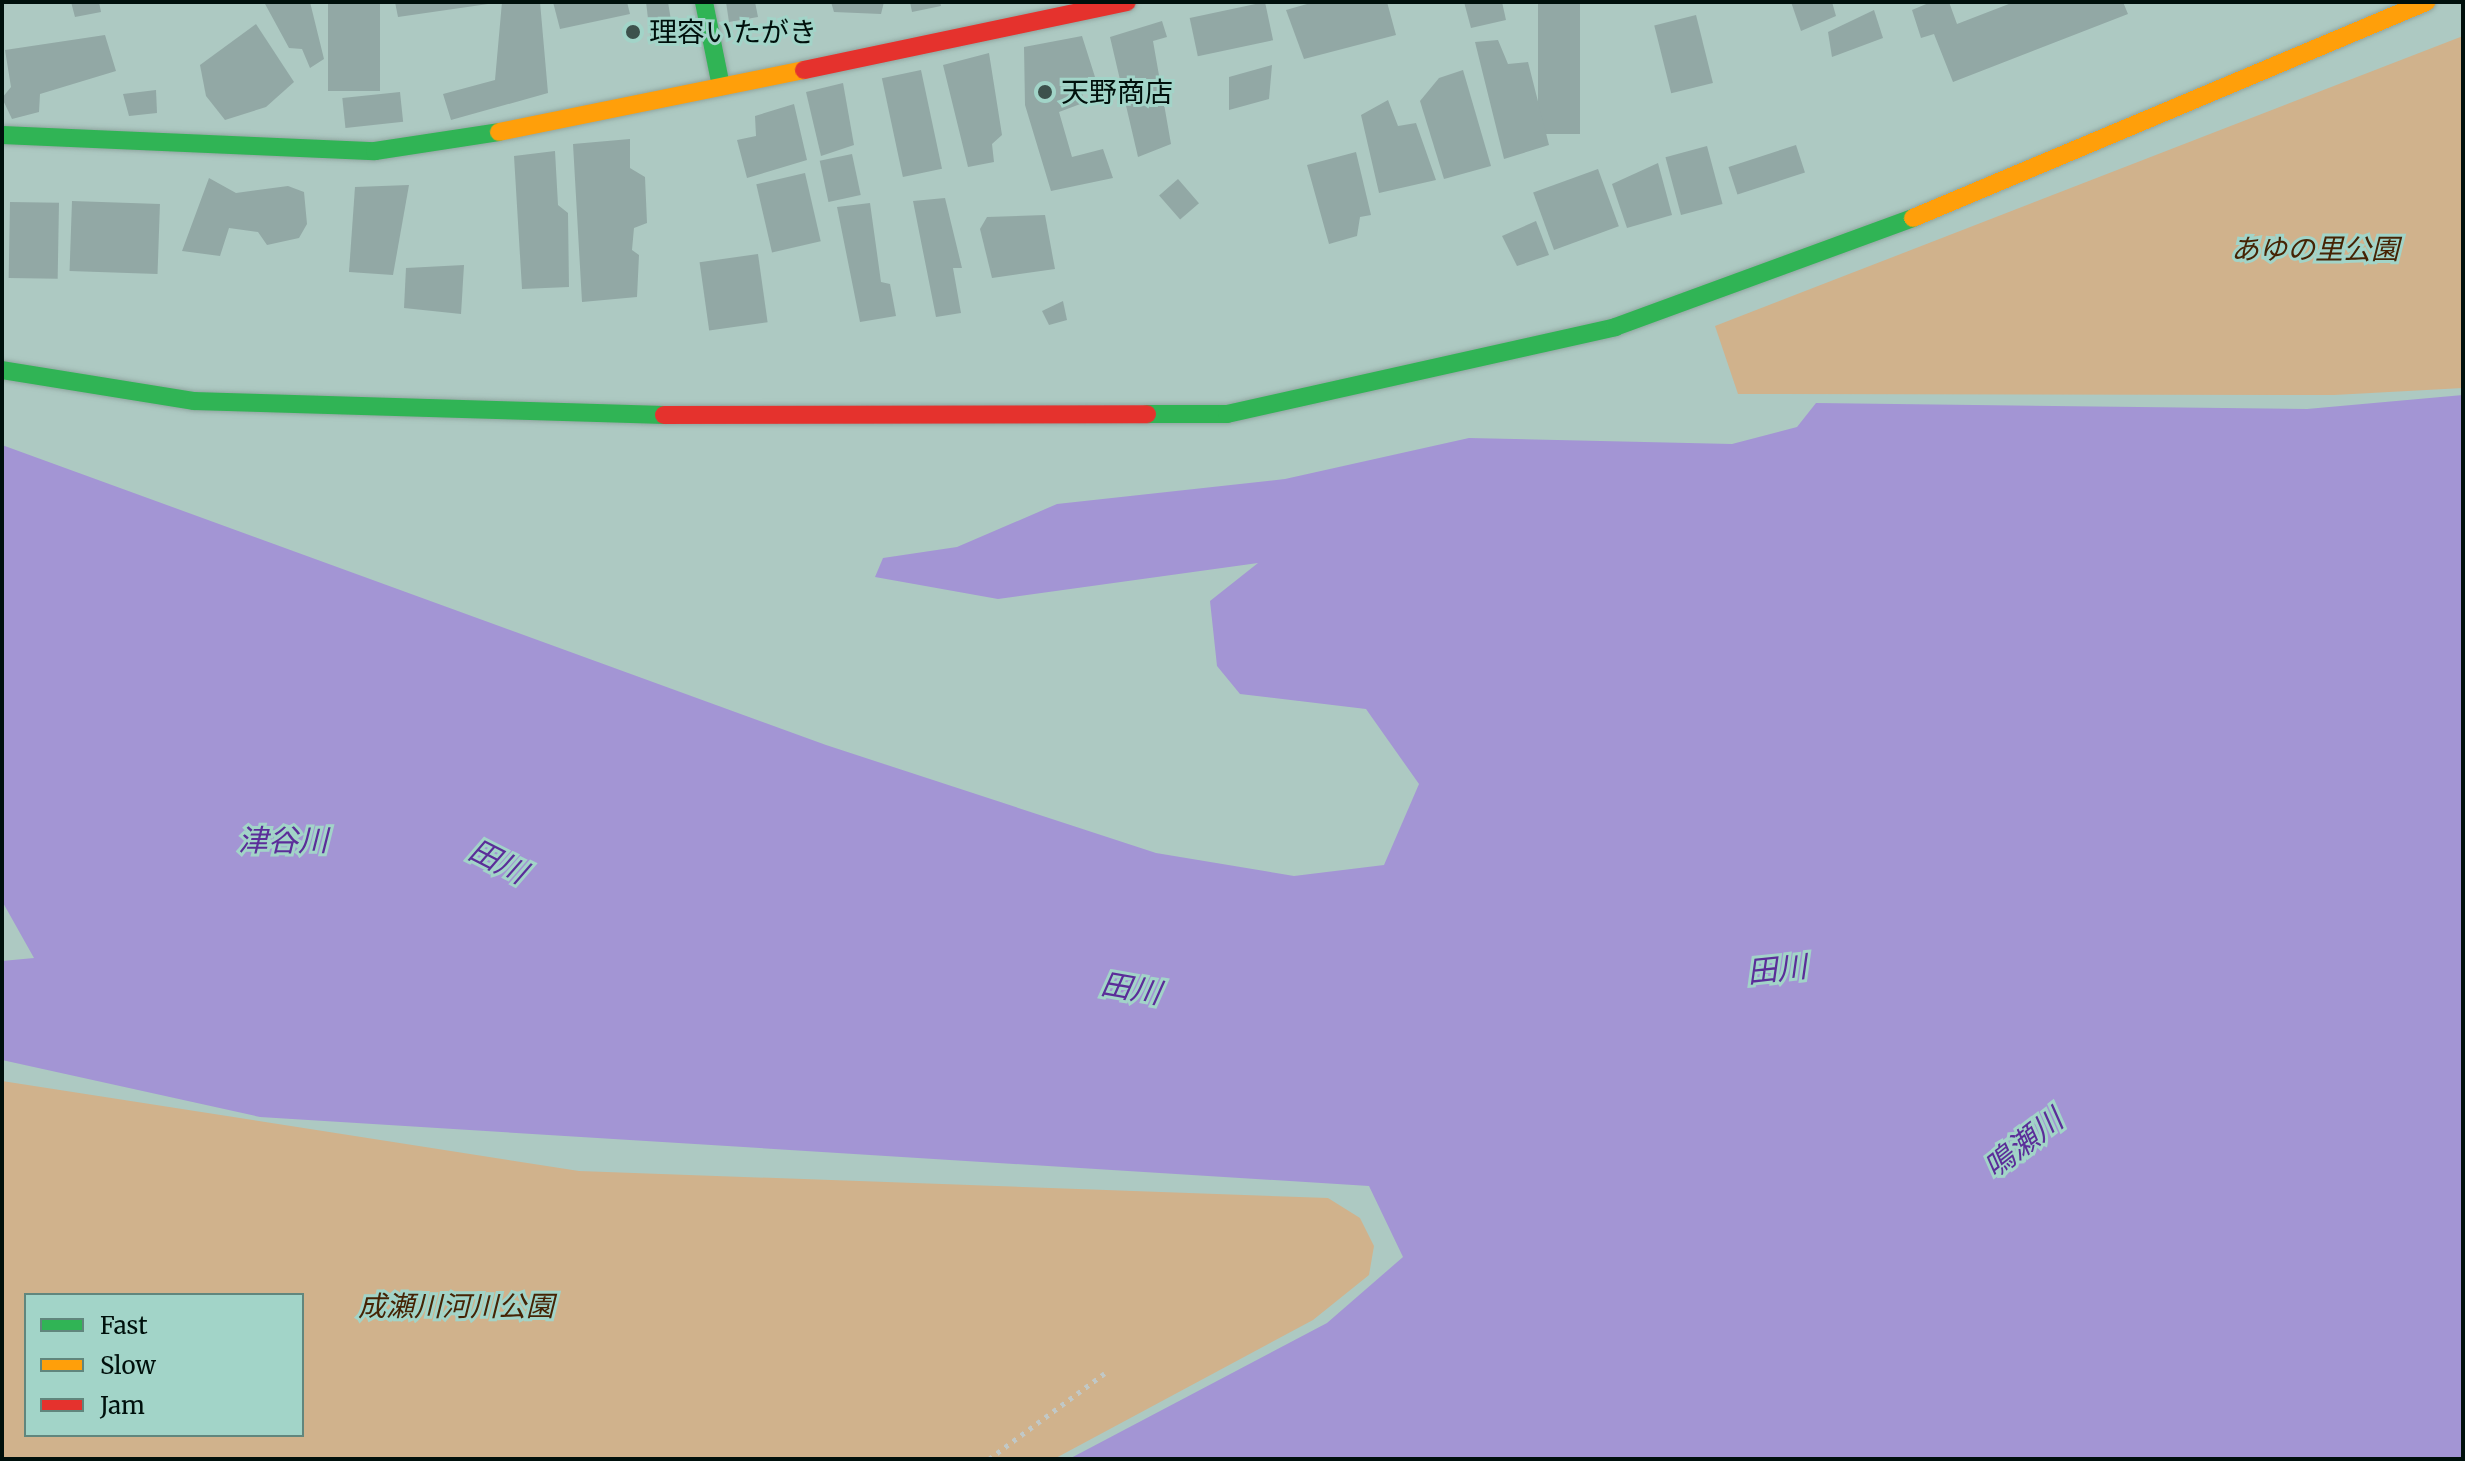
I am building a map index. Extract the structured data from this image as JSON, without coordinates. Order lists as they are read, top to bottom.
{
  "water": ["津谷川", "田川", "鳴瀬川"],
  "parks": ["あゆの里公園", "成瀬川河川公園"],
  "places": ["理容いたがき", "天野商店"],
  "legend": ["Fast", "Slow", "Jam"]
}
